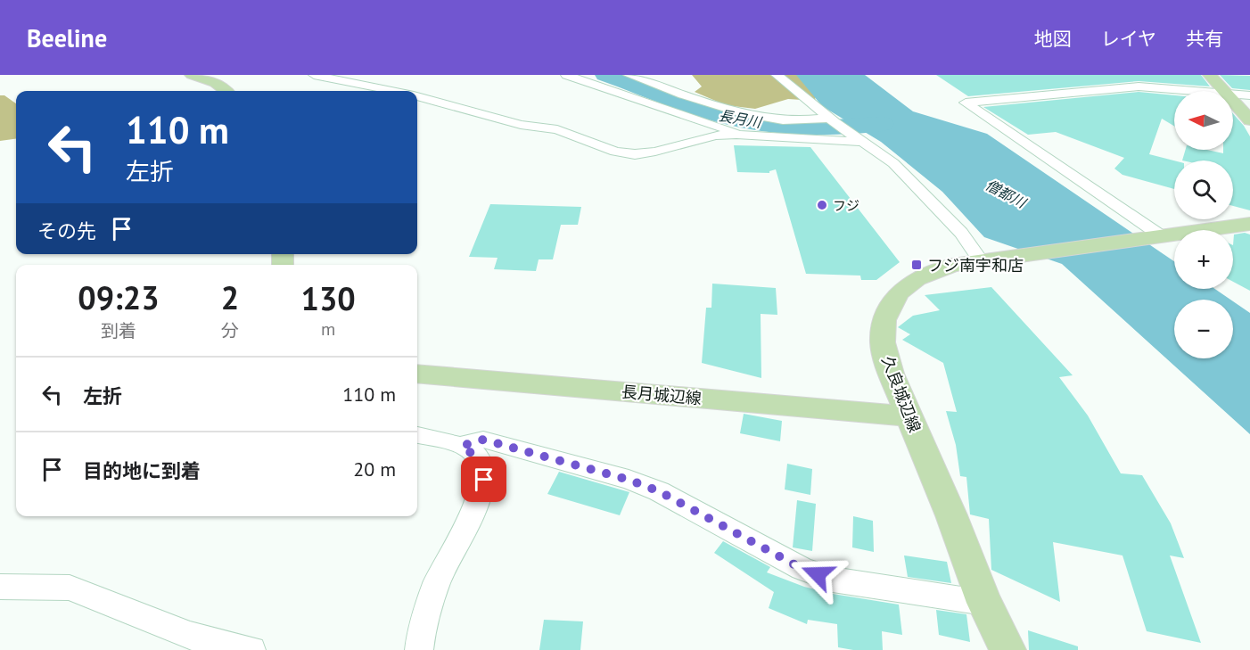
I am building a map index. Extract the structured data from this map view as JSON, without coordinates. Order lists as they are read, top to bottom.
{
  "streets": {
    "main road": ["久良城辺線", "長月城辺線"]
  },
  "crossings": [
    ["久良城辺線", "長月城辺線"]
  ],
  "water": ["長月川", "僧都川"],
  "places": {
    "other": ["フジ"],
    "transit": ["フジ南宇和店"]
  },
  "north": "left",
  "page": {
    "header": "Beeline",
    "nav": ["地図", "レイヤ", "共有"],
    "map_buttons": ["+", "−"],
    "turn": ["110 m", "左折"],
    "then": "その先",
    "eta": [
      "09:23",
      "到着",
      "2",
      "分",
      "130",
      "m"
    ],
    "list": [
      {
        "name": "左折",
        "value": "110 m"
      },
      {
        "name": "目的地に到着",
        "value": "20 m"
      }
    ]
  }
}
